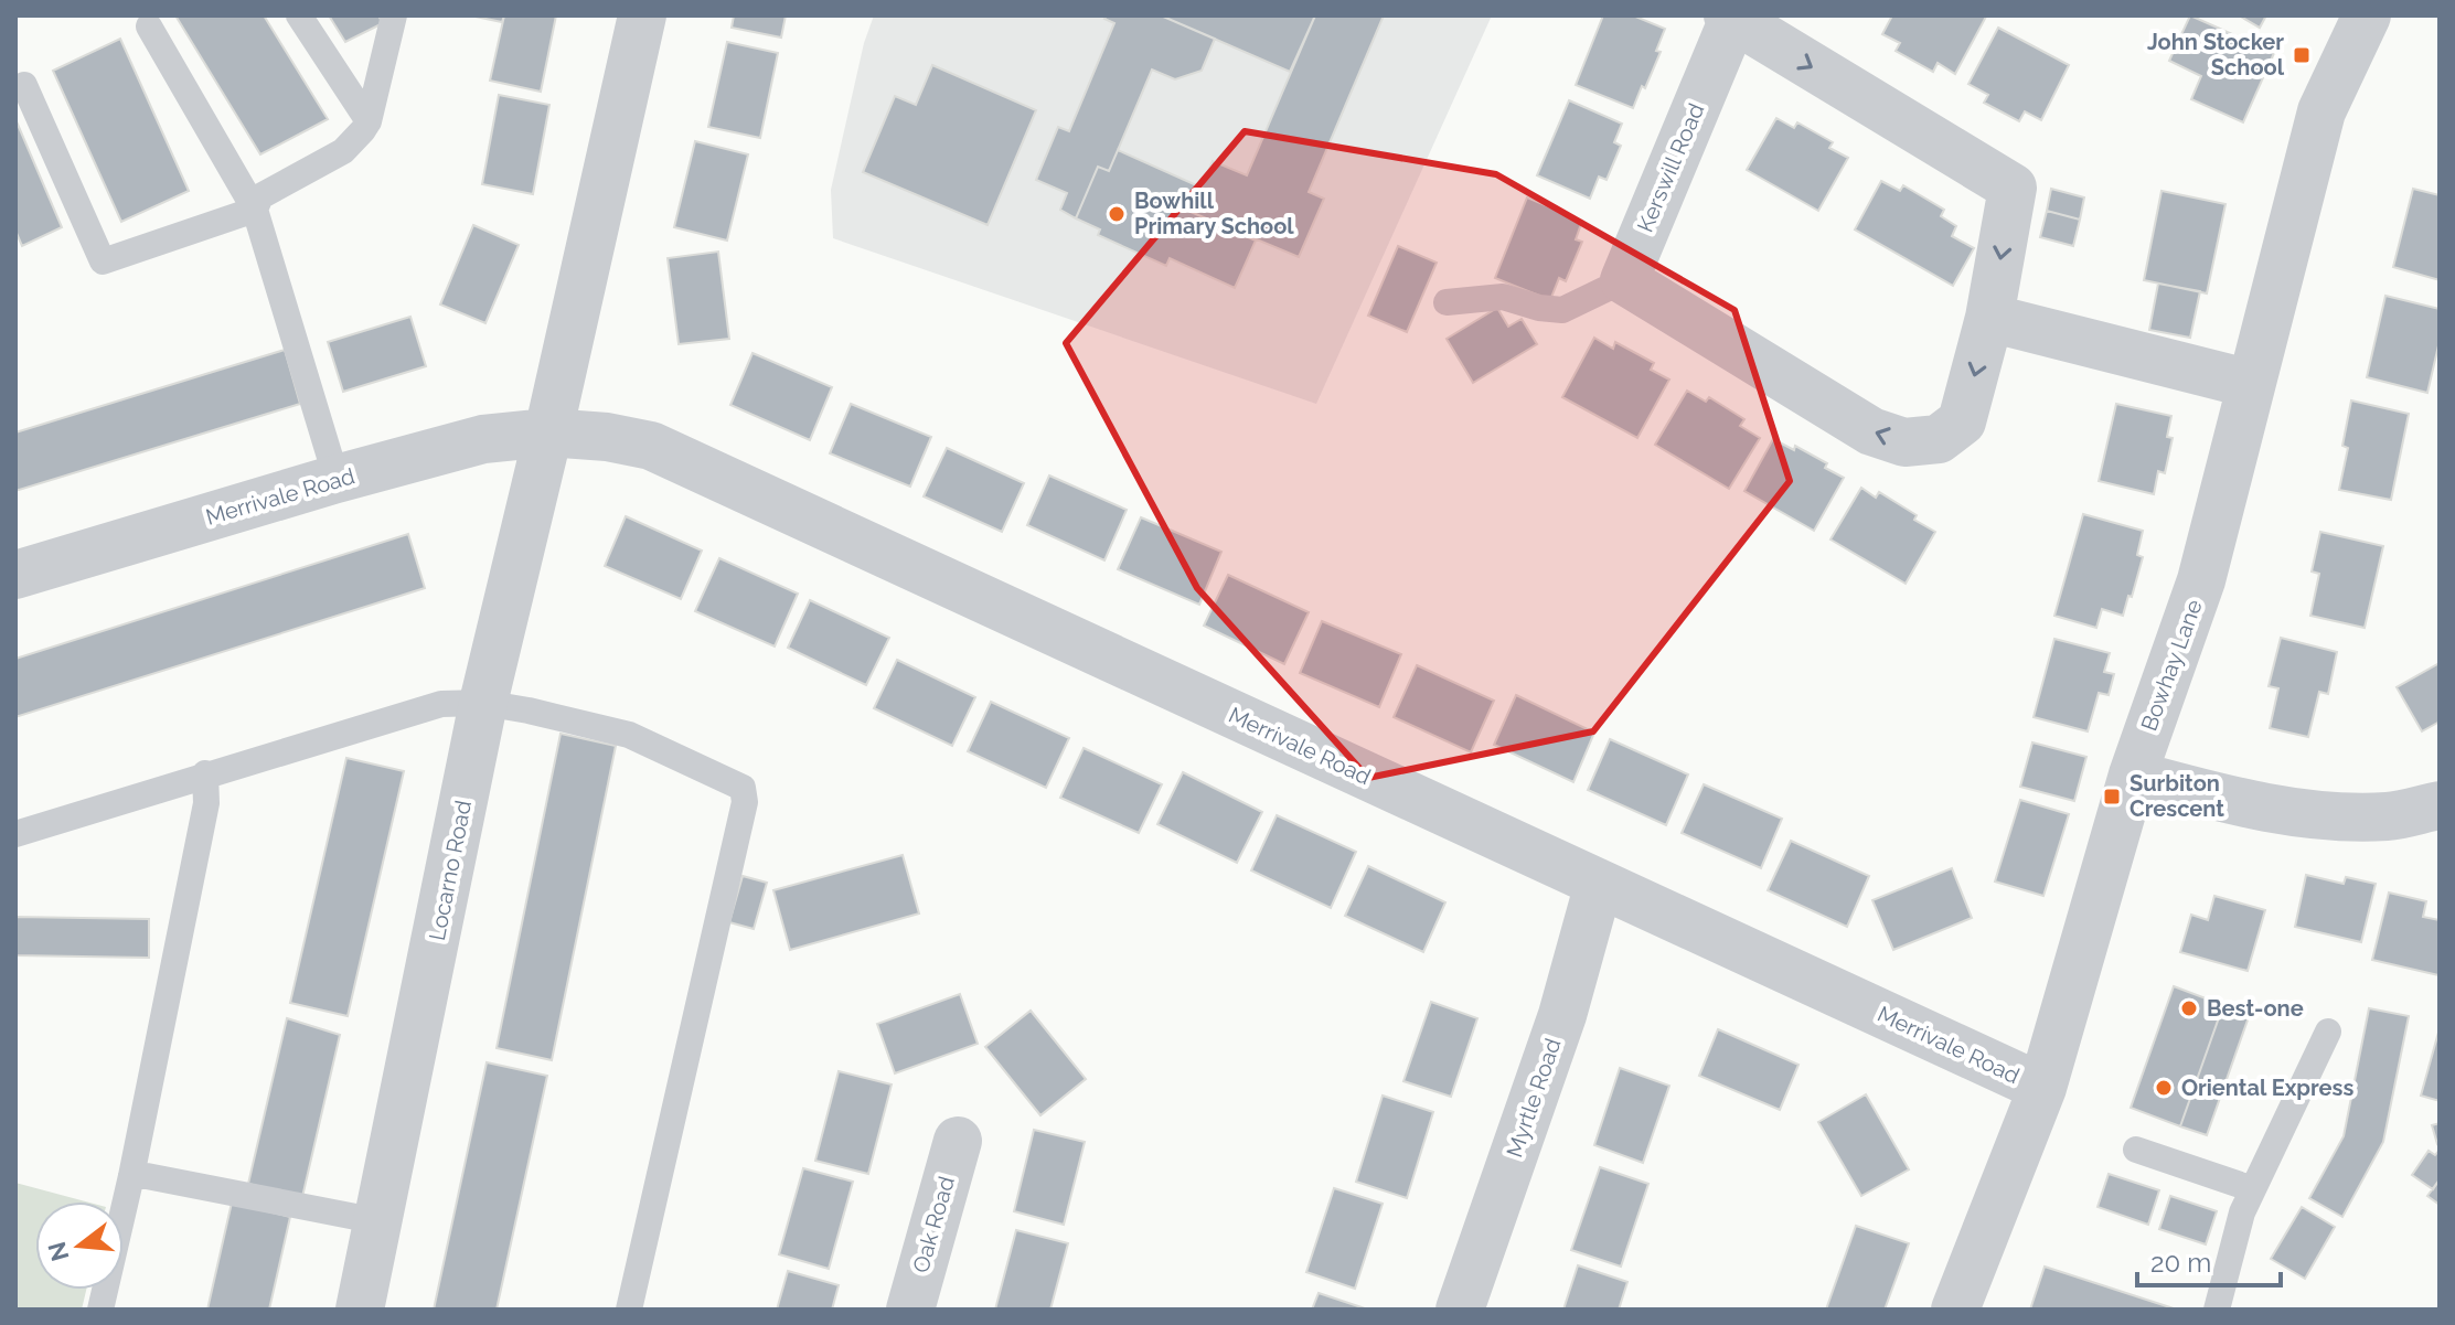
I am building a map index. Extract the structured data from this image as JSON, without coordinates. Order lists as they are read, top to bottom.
{
  "streets": {
    "street": [
      "Kerswill Road",
      "Merrivale Road",
      "Bowhay Lane",
      "Locarno Road",
      "Myrtle Road",
      "Oak Road"
    ]
  },
  "crossings": [
    ["Merrivale Road", "Bowhay Lane"],
    ["Merrivale Road", "Locarno Road"],
    ["Merrivale Road", "Myrtle Road"]
  ],
  "places": {
    "transit": ["John Stocker School", "Surbiton Crescent"],
    "other": ["Bowhill Primary School", "Best-one", "Oriental Express"]
  },
  "scale_bar": "20 m",
  "north": "left"
}
